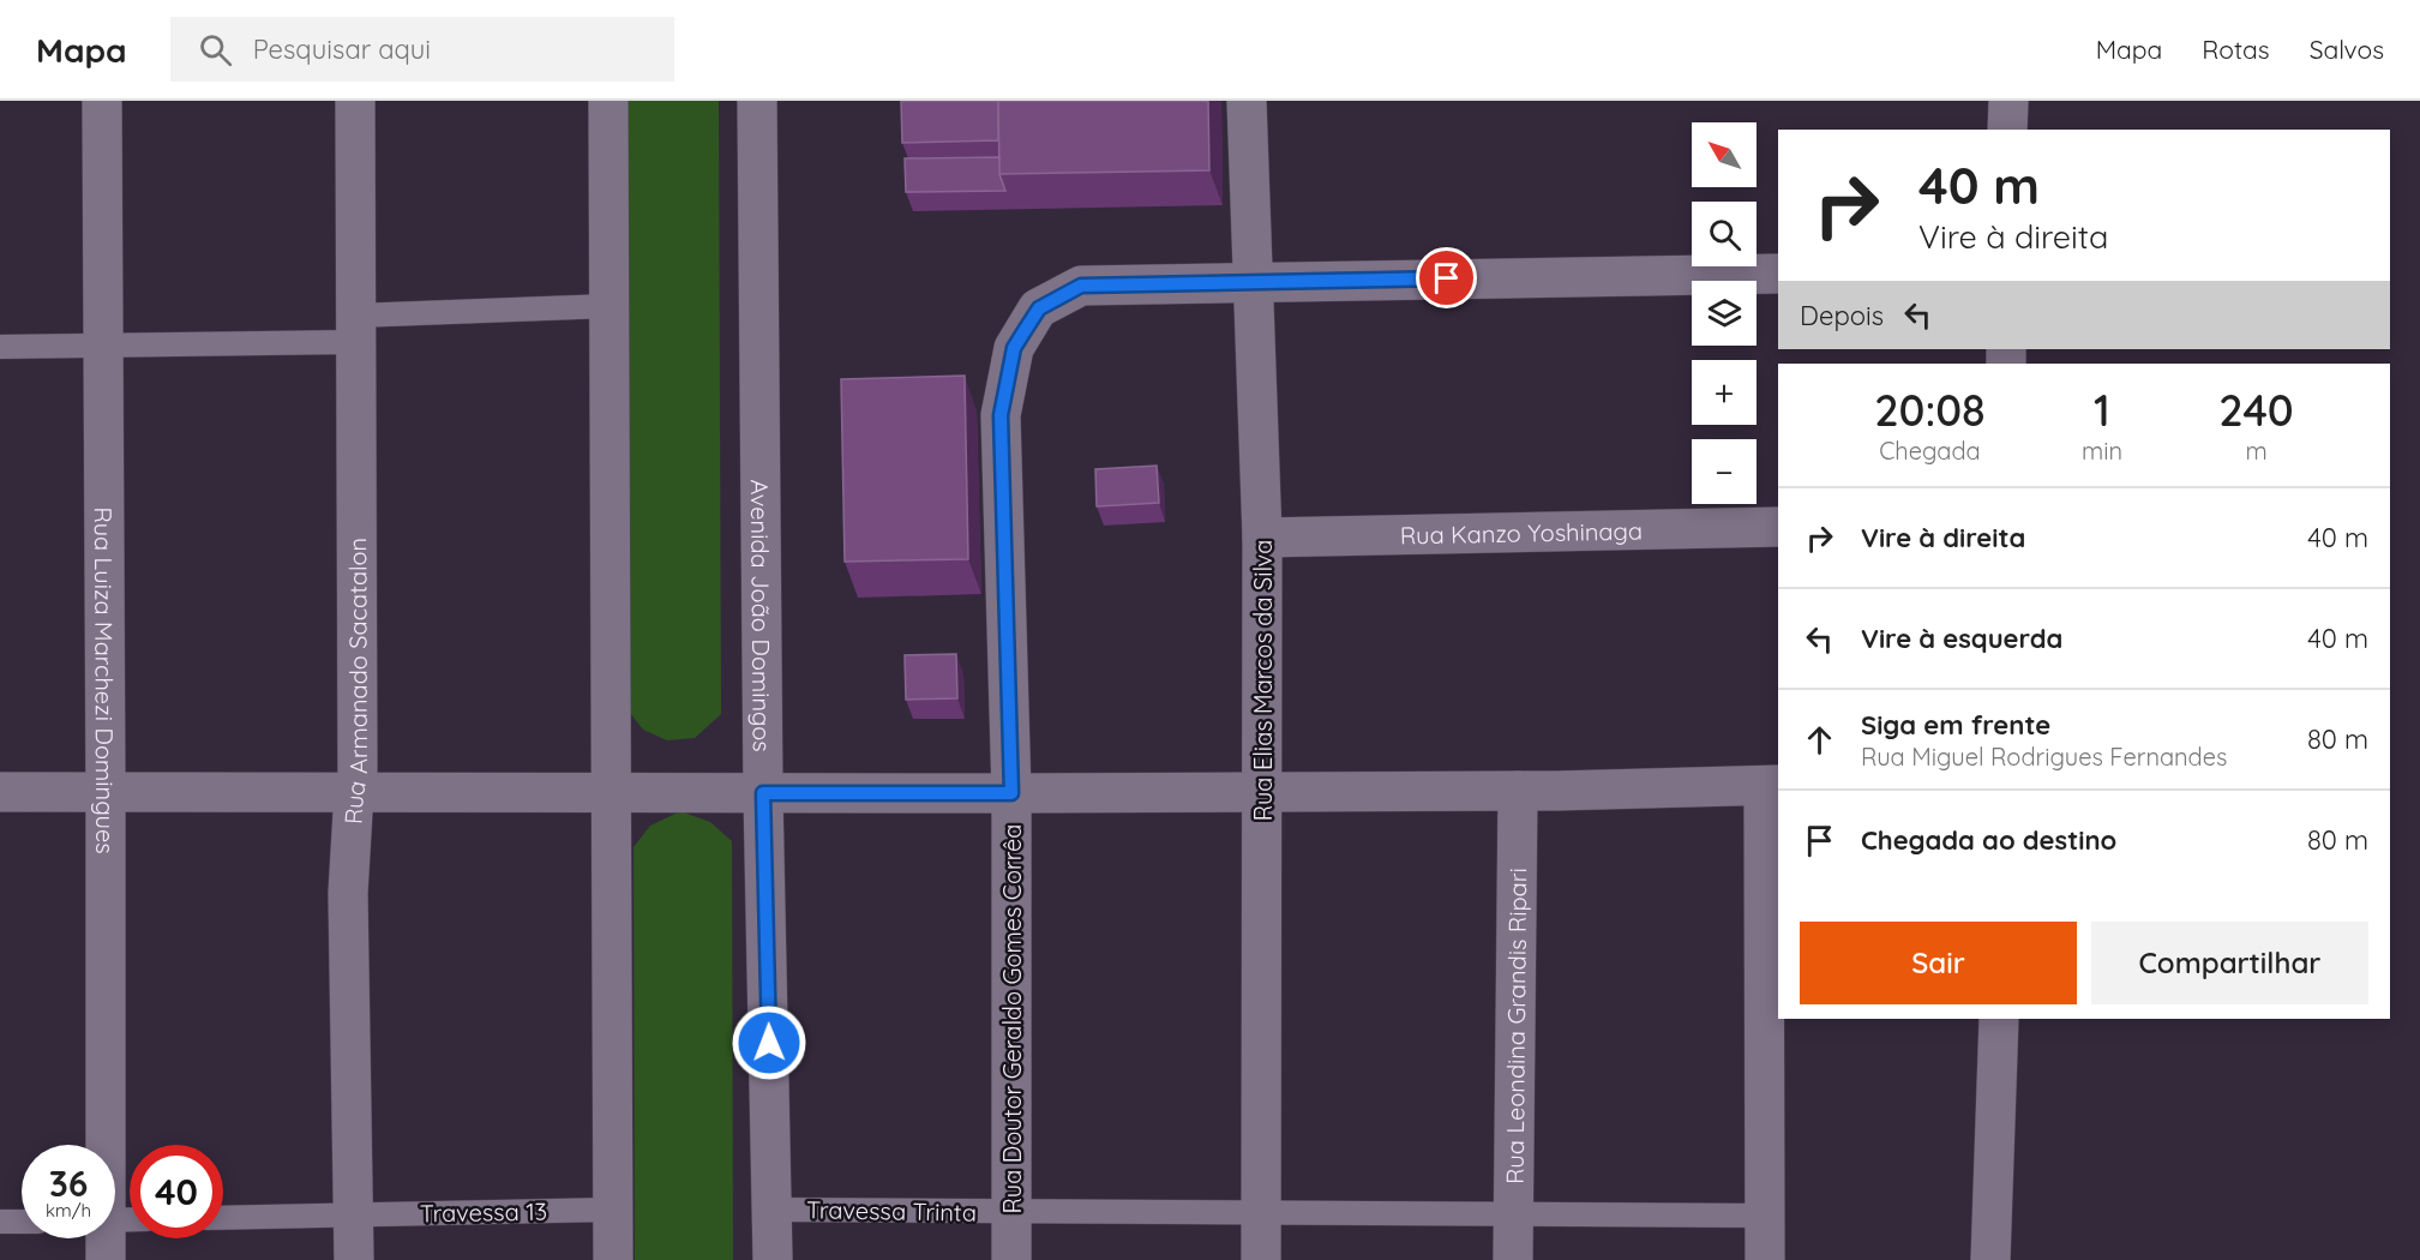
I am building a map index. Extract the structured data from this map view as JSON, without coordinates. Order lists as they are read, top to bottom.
{
  "streets": {
    "street": [
      "Rua Kanzo Yoshinaga",
      "Avenida João Domingos",
      "Rua Luiza Marchezi Domingues",
      "Rua Armanado Sacatalon",
      "Rua Elias Marcos da Silva",
      "Rua Doutor Geraldo Gomes Corrêa",
      "Rua Leondina Grandis Ripari"
    ],
    "lane": ["Travessa Trinta", "Travessa 13"]
  },
  "crossings": [
    ["Rua Kanzo Yoshinaga", "Rua Elias Marcos da Silva"],
    ["Avenida João Domingos", "Travessa Trinta"],
    ["Rua Armanado Sacatalon", "Travessa 13"],
    ["Rua Elias Marcos da Silva", "Rua Doutor Geraldo Gomes Corrêa"],
    ["Rua Elias Marcos da Silva", "Travessa Trinta"],
    ["Rua Doutor Geraldo Gomes Corrêa", "Travessa Trinta"],
    ["Rua Leondina Grandis Ripari", "Travessa Trinta"]
  ],
  "north": "top left",
  "page": {
    "header": "Mapa",
    "search": "Pesquisar aqui",
    "nav": ["Mapa", "Rotas", "Salvos"],
    "map_buttons": ["+", "−"],
    "turn": ["40 m", "Vire à direita"],
    "then": "Depois",
    "eta": [
      "20:08",
      "Chegada",
      "1",
      "min",
      "240",
      "m"
    ],
    "list": [
      {
        "name": "Vire à direita",
        "value": "40 m"
      },
      {
        "name": "Vire à esquerda",
        "value": "40 m"
      },
      {
        "name": "Siga em frente",
        "note": "Rua Miguel Rodrigues Fernandes",
        "value": "80 m"
      },
      {
        "name": "Chegada ao destino",
        "value": "80 m"
      }
    ],
    "buttons": ["Sair", "Compartilhar"],
    "speed": "36 km/h",
    "limit": "40"
  }
}
